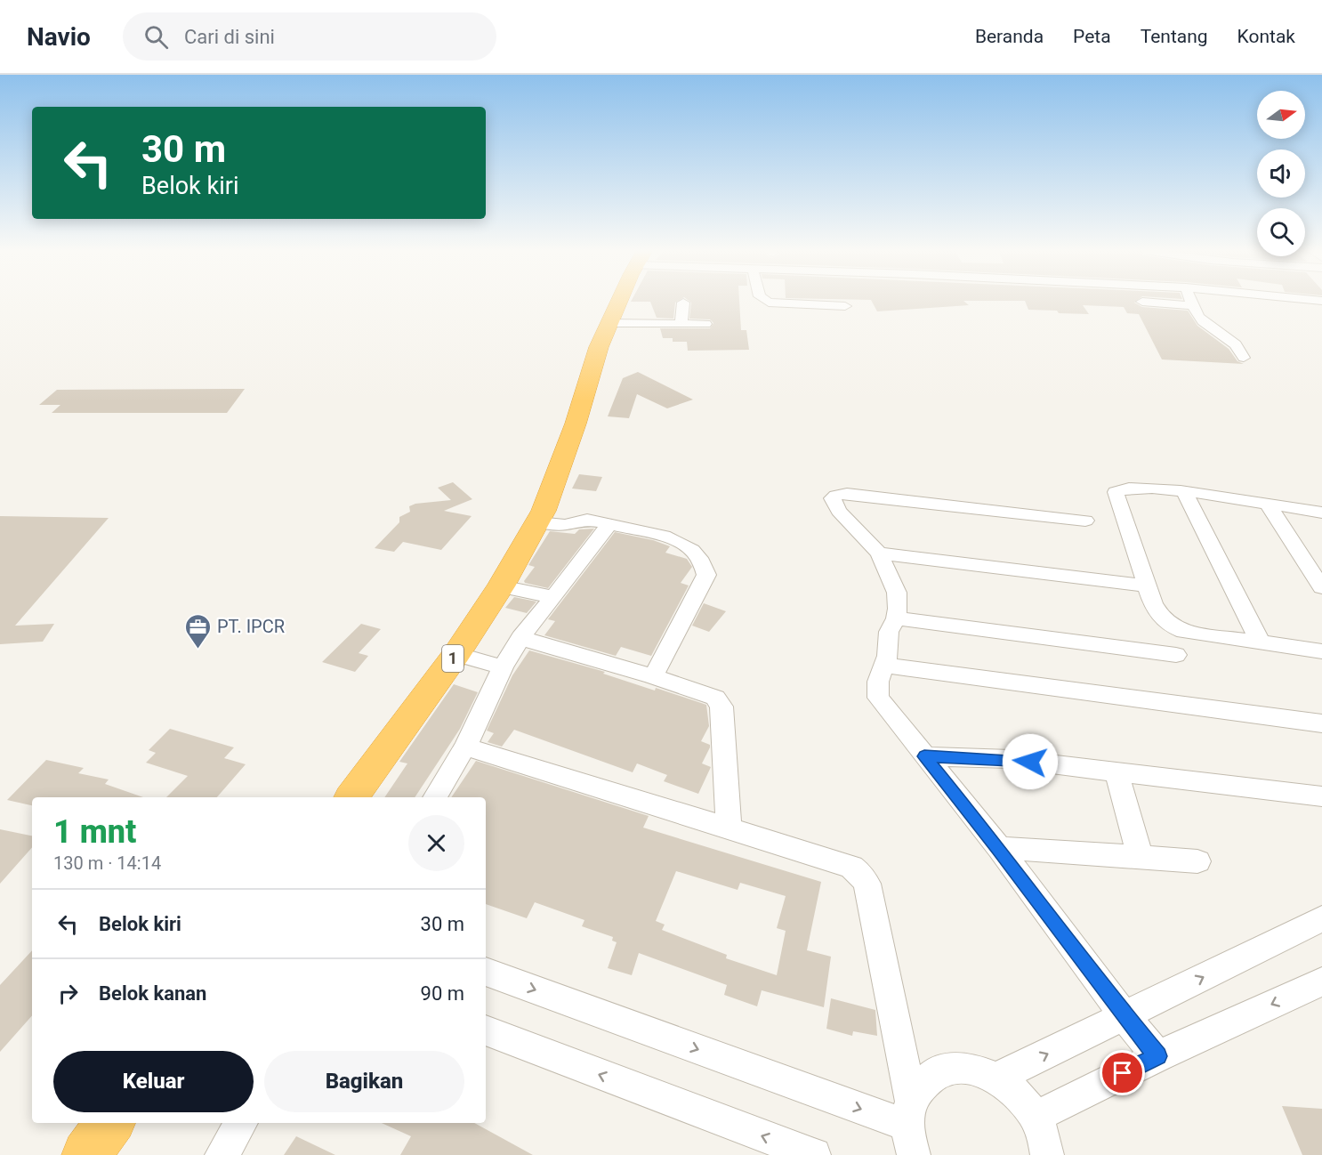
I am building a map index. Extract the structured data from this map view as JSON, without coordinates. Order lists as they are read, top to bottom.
{
  "streets": {
    "highway": ["1"]
  },
  "places": {
    "office": ["PT. IPCR"]
  },
  "north": "right",
  "page": {
    "header": "Navio",
    "search": "Cari di sini",
    "nav": [
      "Beranda",
      "Peta",
      "Tentang",
      "Kontak"
    ],
    "turn": ["30 m", "Belok kiri"],
    "heading": ["1 mnt", "130 m · 14:14"],
    "list": [
      {
        "name": "Belok kiri",
        "value": "30 m"
      },
      {
        "name": "Belok kanan",
        "value": "90 m"
      }
    ],
    "buttons": ["Keluar", "Bagikan"]
  }
}
